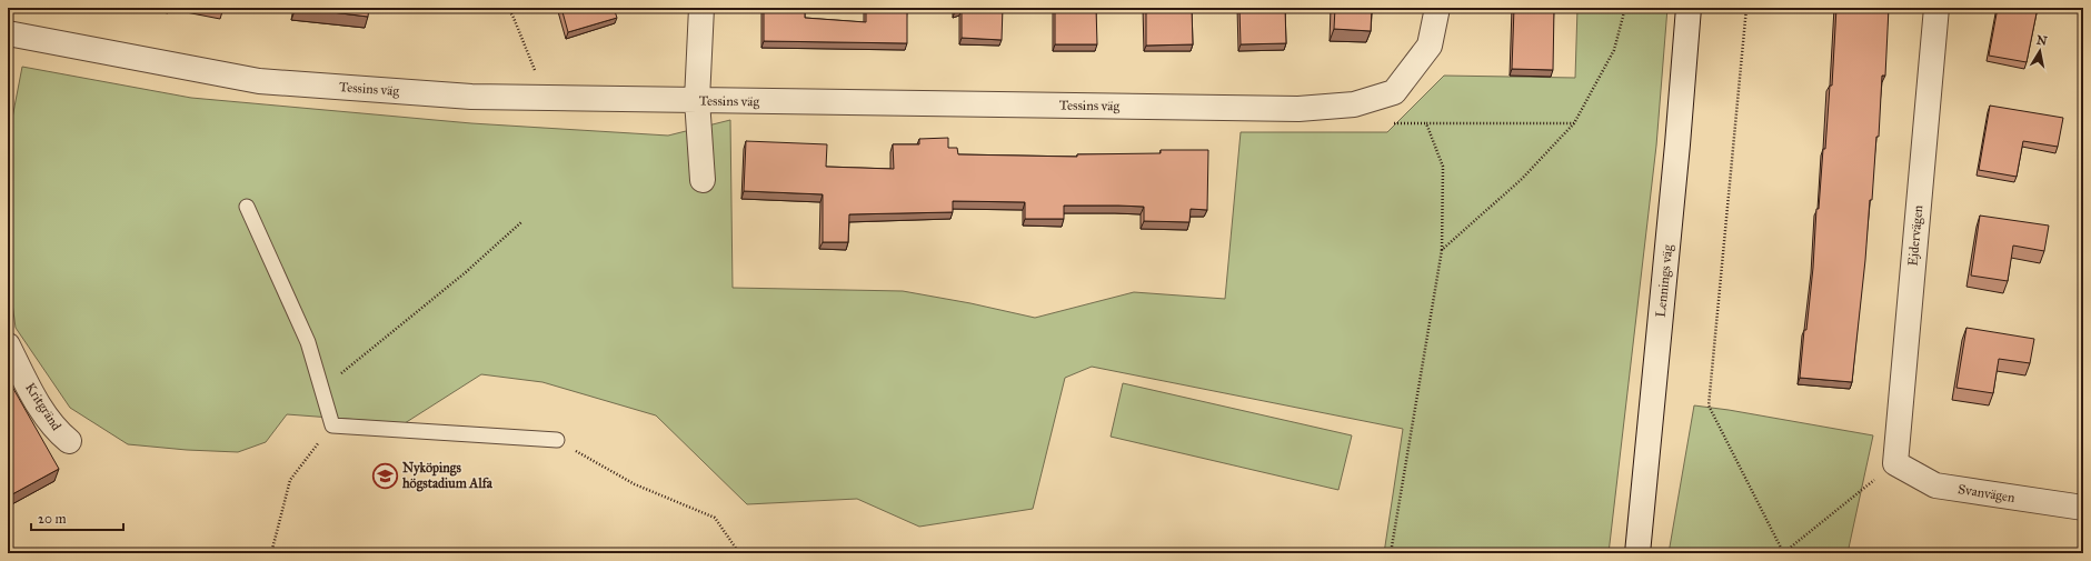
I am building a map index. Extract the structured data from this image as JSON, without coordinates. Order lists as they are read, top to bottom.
{
  "streets": {
    "street": [
      "Tessins väg",
      "Ejdervägen",
      "Lennings väg",
      "Kritgränd",
      "Svanvägen"
    ]
  },
  "crossings": [
    ["Ejdervägen", "Svanvägen"]
  ],
  "places": {
    "school or university": ["Nyköpings högstadium Alfa"]
  },
  "scale_bar": "20 m",
  "north": "top"
}
